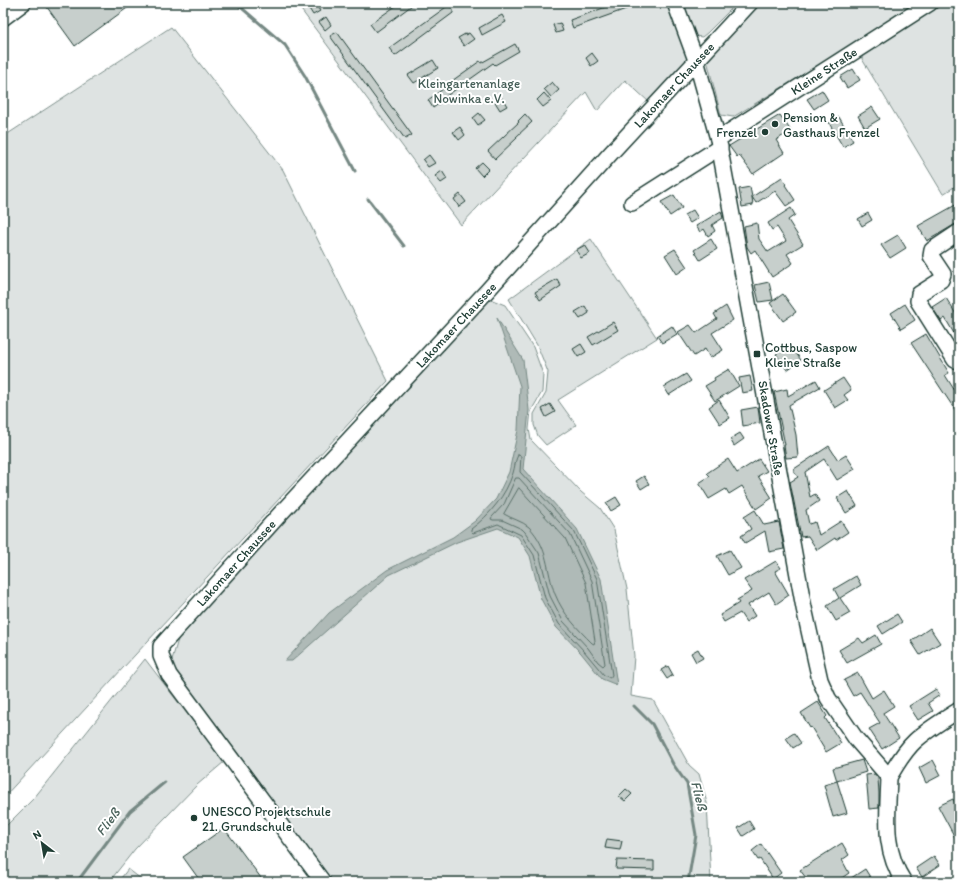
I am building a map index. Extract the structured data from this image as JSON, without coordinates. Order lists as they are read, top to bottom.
{
  "streets": {
    "street": ["Kleine Straße", "Lakomaer Chaussee", "Skadower Straße"]
  },
  "crossings": [
    ["Kleine Straße", "Skadower Straße"],
    ["Lakomaer Chaussee", "Skadower Straße"]
  ],
  "water": ["Fließ"],
  "parks": ["Kleingartenanlage Nowinka e.V."],
  "places": {
    "other": ["Pension & Gasthaus Frenzel", "Frenzel", "UNESCO Projektschule 21. Grundschule"],
    "transit": ["Cottbus, Saspow Kleine Straße"]
  },
  "north": "top left"
}
